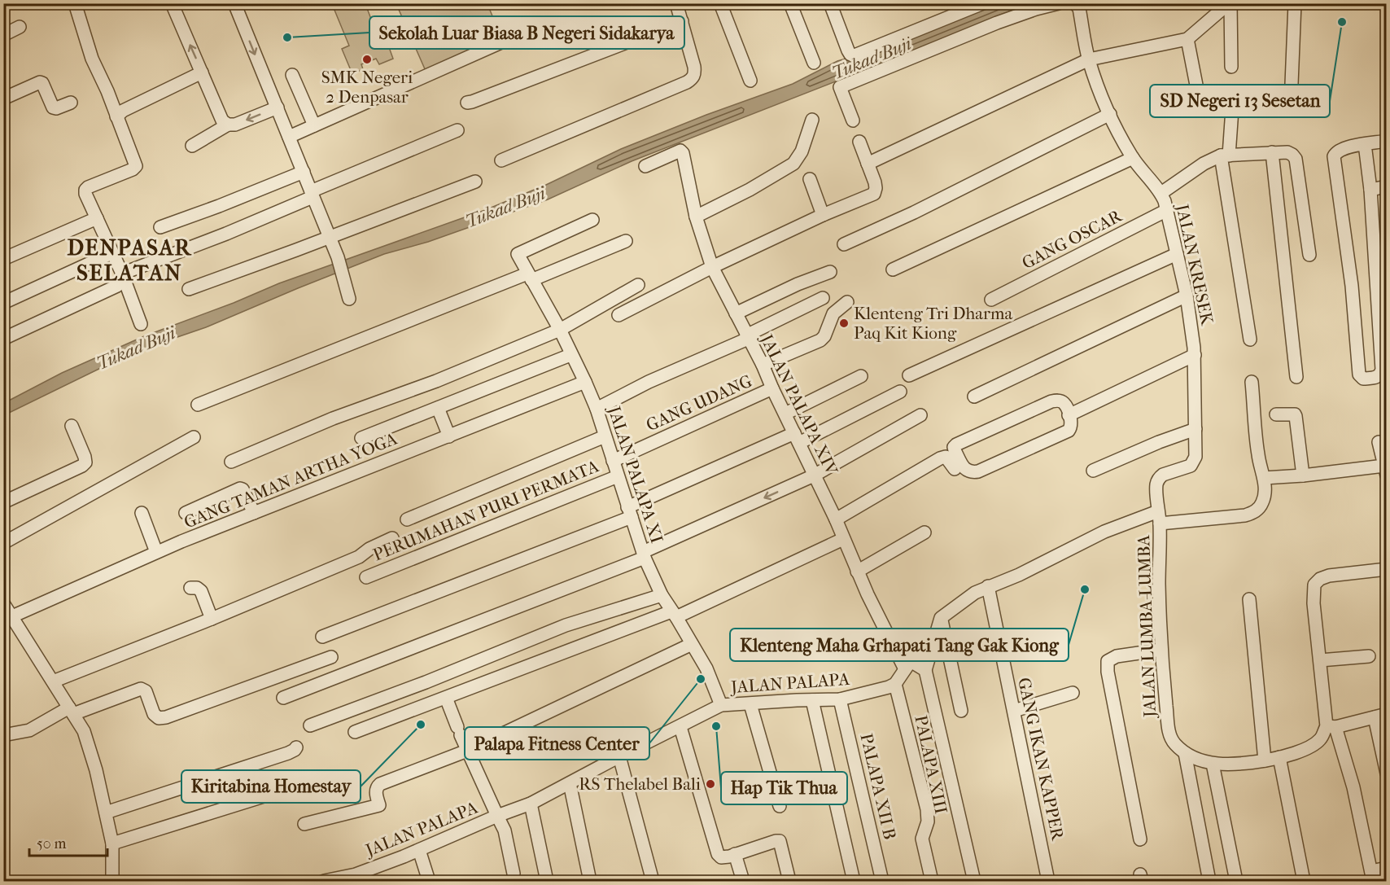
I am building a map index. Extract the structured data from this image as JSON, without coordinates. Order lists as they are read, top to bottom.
{
  "streets": {
    "street": [
      "GANG OSCAR",
      "JALAN KRESEK",
      "GANG UDANG",
      "JALAN PALAPA XIV",
      "JALAN PALAPA XI",
      "GANG TAMAN ARTHA YOGA",
      "PERUMAHAN PURI PERMATA",
      "JALAN LUMBA-LUMBA",
      "JALAN PALAPA",
      "GANG IKAN KAPPER",
      "PALAPA XIII",
      "PALAPA XII B"
    ]
  },
  "crossings": [
    ["GANG OSCAR", "JALAN KRESEK"],
    ["JALAN KRESEK", "JALAN LUMBA-LUMBA"],
    ["GANG UDANG", "JALAN PALAPA XIV"],
    ["GANG UDANG", "JALAN PALAPA XI"],
    ["JALAN PALAPA XI", "GANG TAMAN ARTHA YOGA"],
    ["JALAN PALAPA XI", "PERUMAHAN PURI PERMATA"],
    ["JALAN PALAPA XI", "JALAN PALAPA"],
    ["JALAN PALAPA", "PALAPA XIII"],
    ["JALAN PALAPA", "PALAPA XII B"]
  ],
  "districts": ["DENPASAR SELATAN"],
  "water": ["Tukad Buji"],
  "places": [
    "SD Negeri 13 Sesetan",
    "Sekolah Luar Biasa B Negeri Sidakarya",
    "SMK Negeri 2 Denpasar",
    "Klenteng Tri Dharma Paq Kit Kiong",
    "Klenteng Maha Grhapati Tang Gak Kiong",
    "Palapa Fitness Center",
    "Kiritabina Homestay",
    "Hap Tik Thua",
    "RS Thelabel Bali"
  ],
  "scale_bar": "50 m"
}
